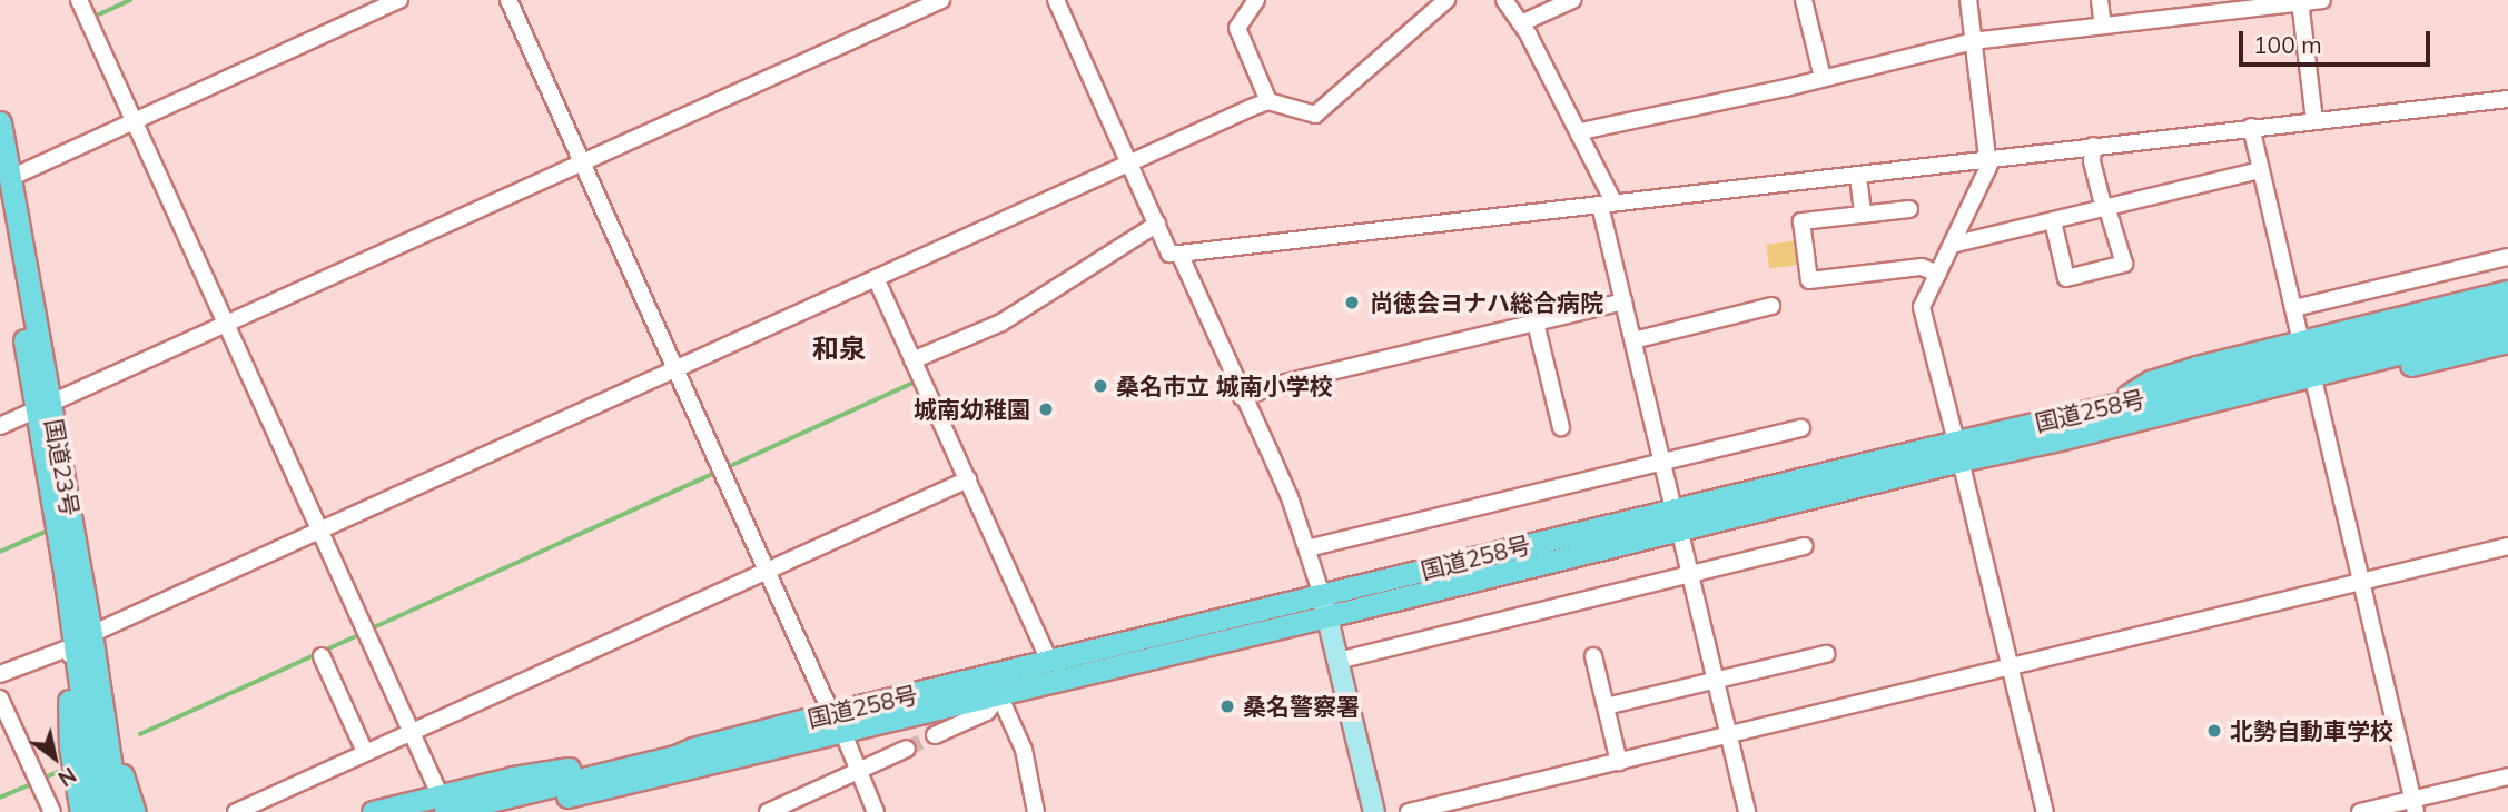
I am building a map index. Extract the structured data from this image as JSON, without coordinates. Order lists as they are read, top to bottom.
{
  "streets": {
    "highway": ["国道258号", "国道23号"]
  },
  "districts": ["和泉"],
  "places": [
    "尚徳会ヨナハ総合病院",
    "桑名市立 城南小学校",
    "城南幼稚園",
    "桑名警察署",
    "北勢自動車学校"
  ],
  "scale_bar": "100 m",
  "north": "bottom right"
}
